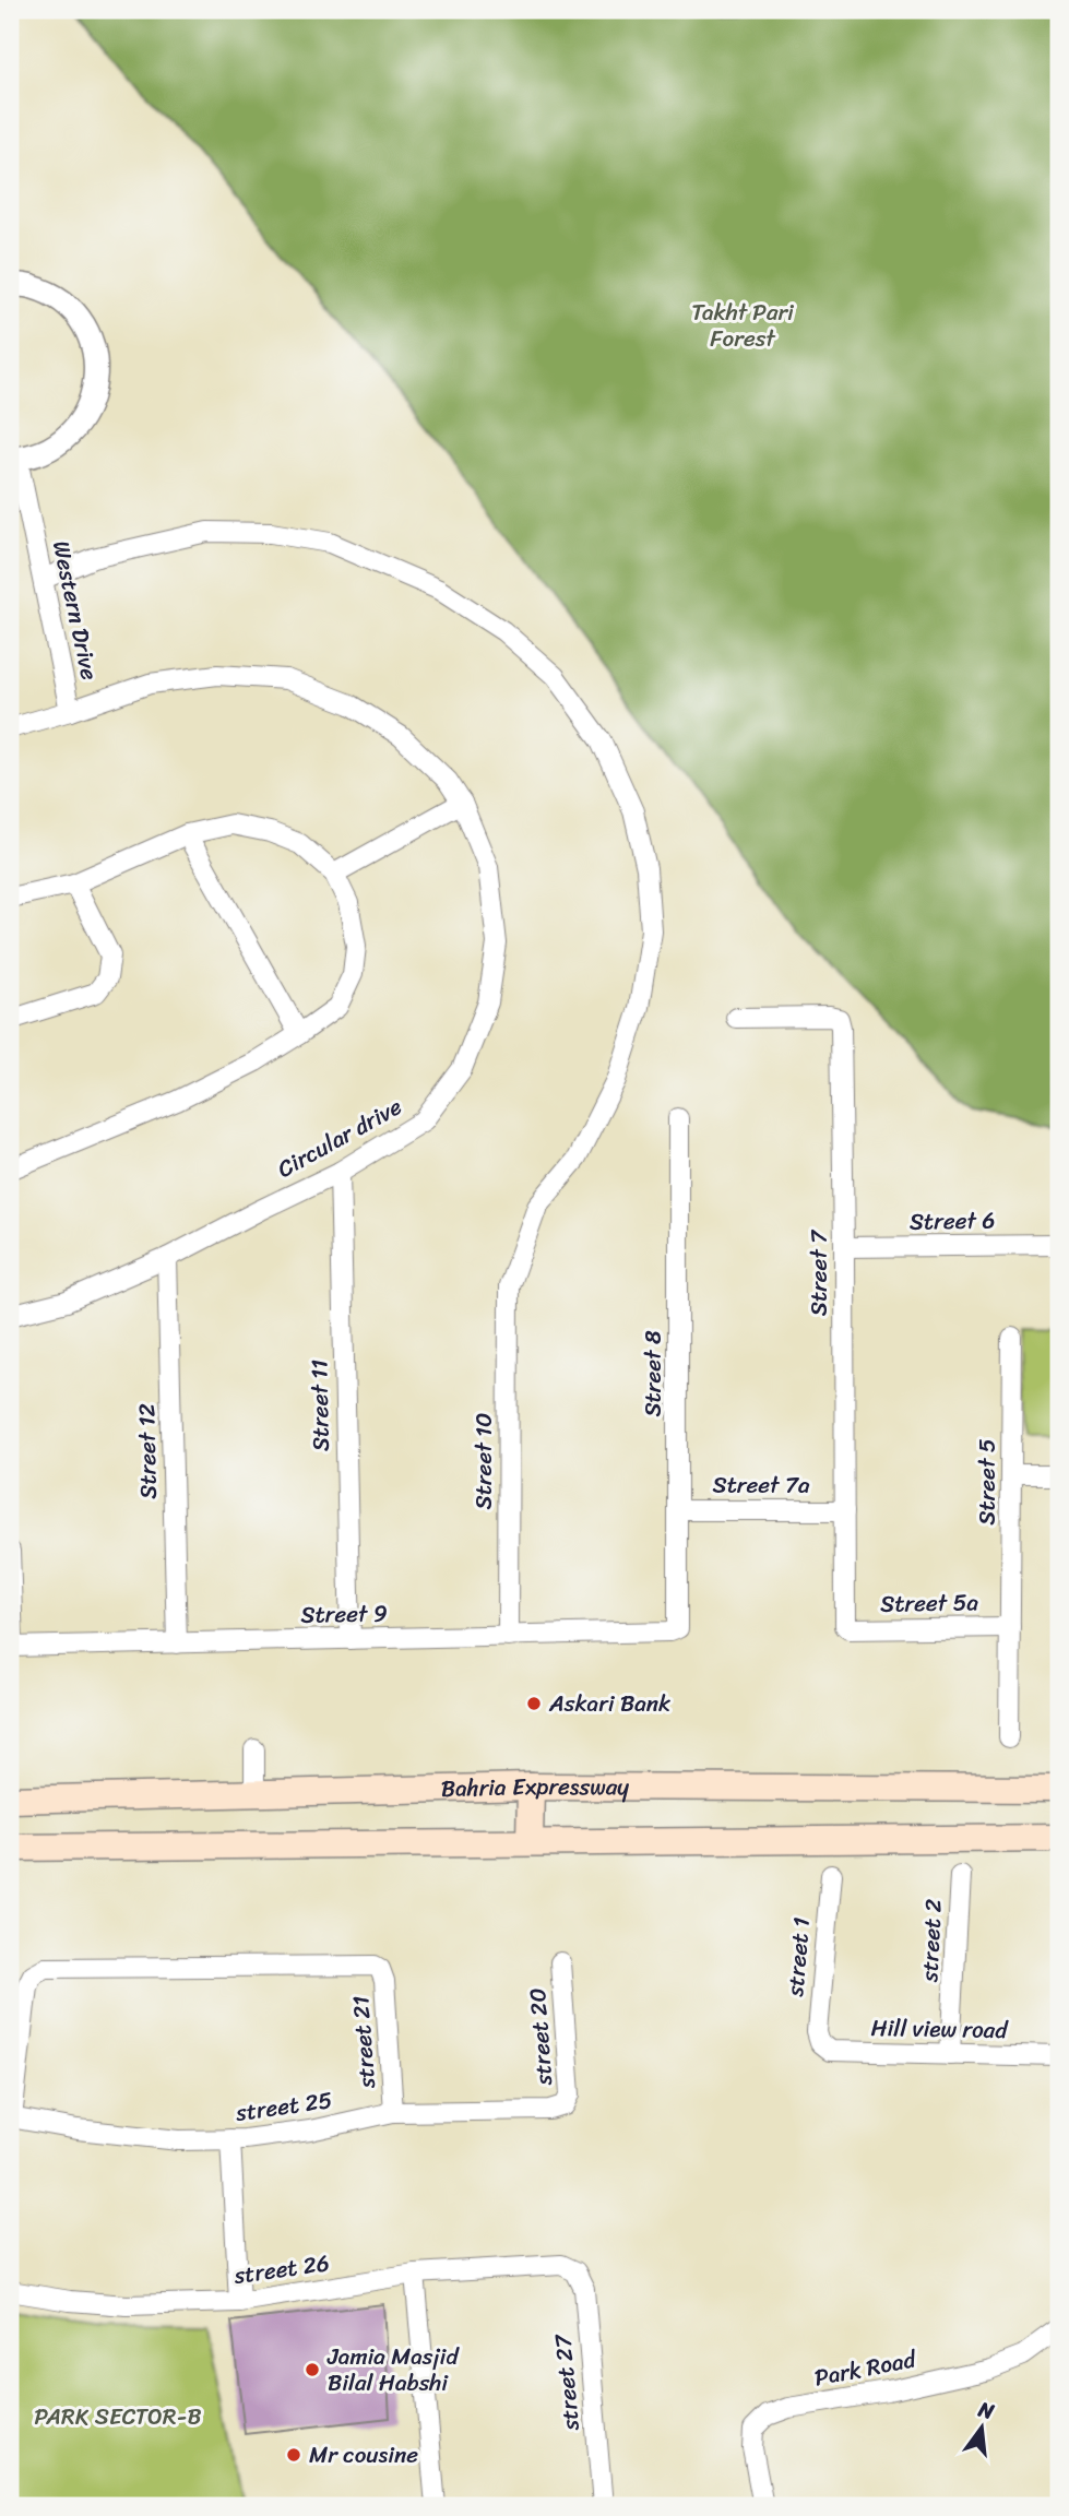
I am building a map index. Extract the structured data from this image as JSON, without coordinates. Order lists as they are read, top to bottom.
{
  "streets": {
    "main road": ["Bahria Expressway"],
    "street": [
      "Western Drive",
      "Circular drive",
      "Street 6",
      "Street 7",
      "Street 8",
      "Street 11",
      "Street 12",
      "Street 10",
      "Street 5",
      "Street 7a",
      "Street 5a",
      "Street 9",
      "street 2",
      "street 1",
      "Hill view road",
      "street 20",
      "street 21",
      "street 25",
      "street 26",
      "Park Road",
      "street 27"
    ]
  },
  "crossings": [
    ["Western Drive", "Circular drive"],
    ["Western Drive", "Street 10"],
    ["Circular drive", "Street 11"],
    ["Circular drive", "Street 12"],
    ["Street 6", "Street 7"],
    ["Street 7", "Street 7a"],
    ["Street 7", "Street 5a"],
    ["Street 8", "Street 7a"],
    ["Street 8", "Street 9"],
    ["Street 11", "Street 9"],
    ["Street 12", "Street 9"],
    ["Street 10", "Street 9"],
    ["Street 5", "Street 5a"],
    ["street 2", "Hill view road"],
    ["street 1", "Hill view road"],
    ["street 20", "street 25"],
    ["street 21", "street 25"],
    ["street 26", "street 27"]
  ],
  "parks": ["Takht Pari Forest", "PARK SECTOR-B"],
  "places": ["Askari Bank", "Jamia Masjid Bilal Habshi", "Mr cousine"],
  "north": "top"
}
